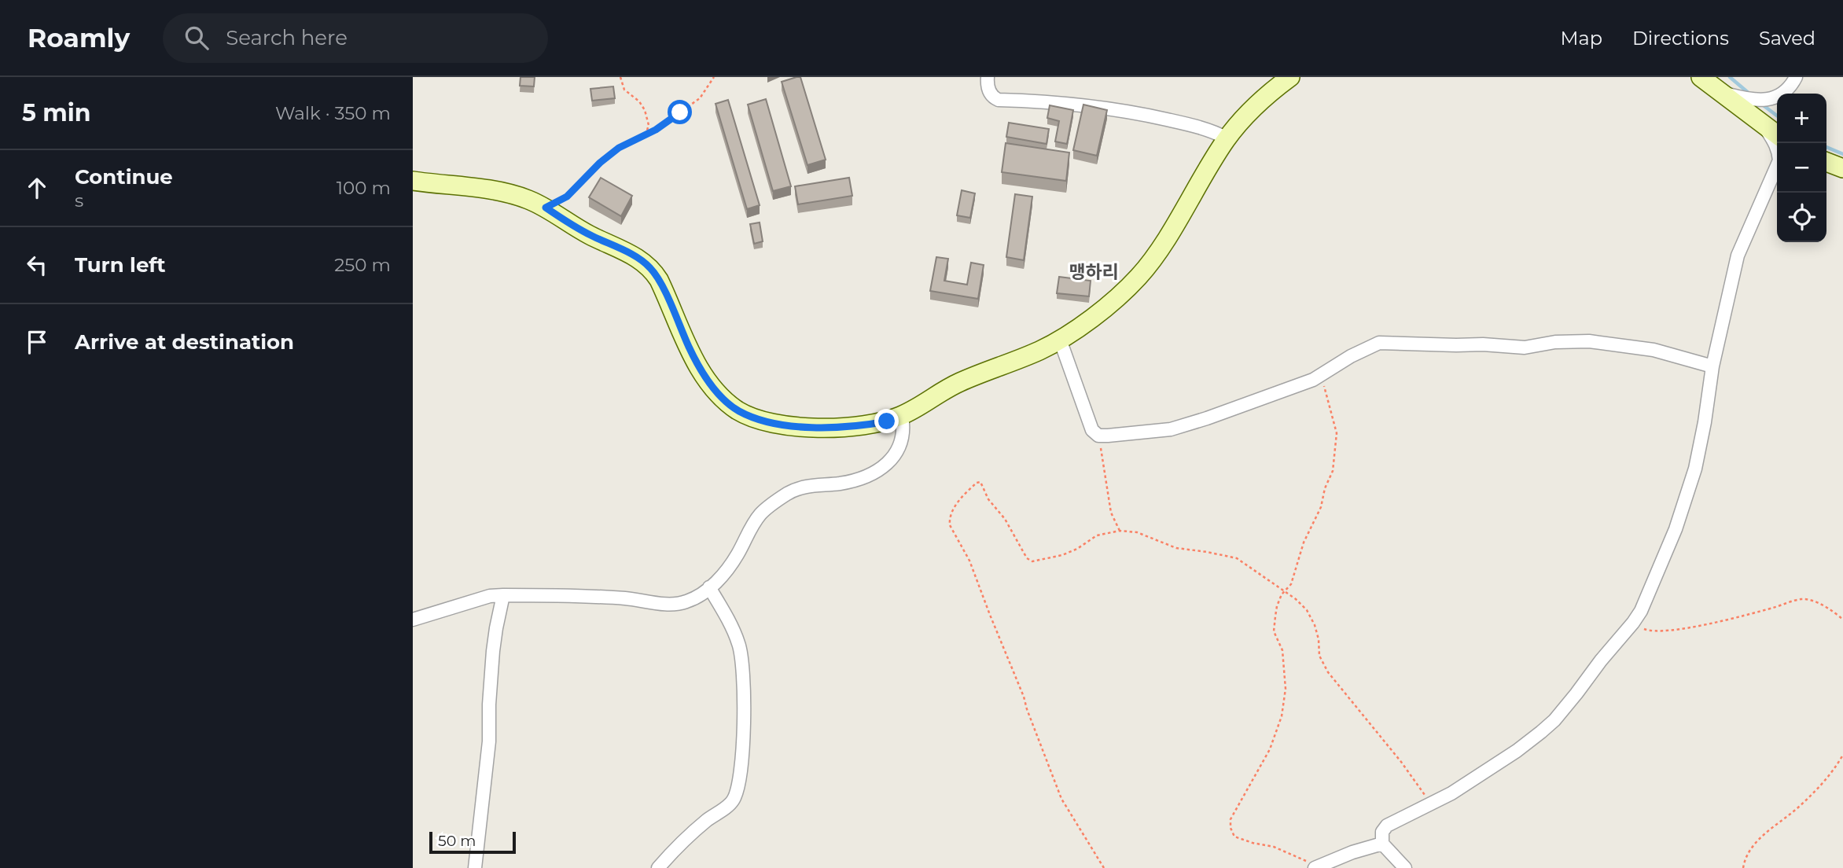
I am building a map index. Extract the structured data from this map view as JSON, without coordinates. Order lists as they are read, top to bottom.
{
  "districts": ["맹하리"],
  "scale_bar": "50 m",
  "page": {
    "header": "Roamly",
    "search": "Search here",
    "nav": ["Map", "Directions", "Saved"],
    "heading": ["5 min", "Walk · 350 m"],
    "map_buttons": ["+", "−"],
    "list": [
      ["Continue", "s", "100 m"],
      ["Turn left", "250 m"],
      "Arrive at destination"
    ],
    "scale": "50 m"
  }
}
